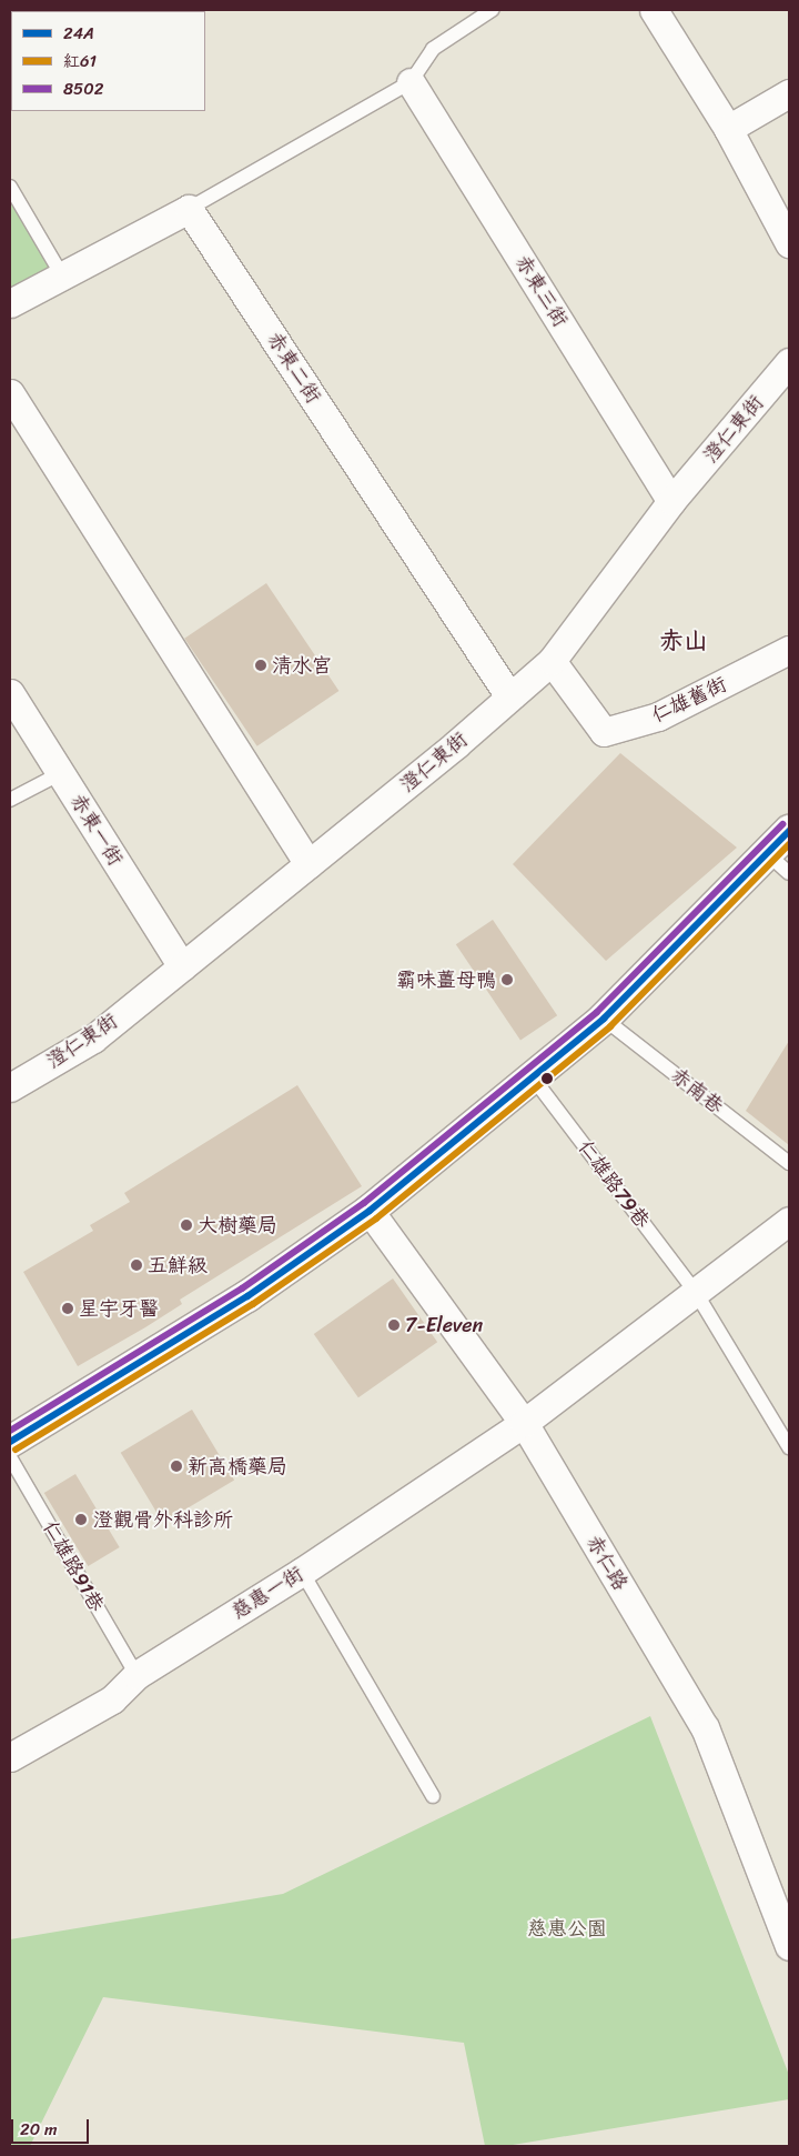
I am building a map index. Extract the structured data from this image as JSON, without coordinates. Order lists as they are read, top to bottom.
{
  "streets": {
    "street": [
      "赤東三街",
      "赤東二街",
      "澄仁東街",
      "仁雄舊街",
      "赤東一街",
      "赤仁路",
      "慈惠一街"
    ],
    "lane": ["赤南巷", "仁雄路79巷", "仁雄路91巷"]
  },
  "crossings": [
    ["赤東三街", "澄仁東街"],
    ["赤東二街", "澄仁東街"],
    ["澄仁東街", "仁雄舊街"],
    ["澄仁東街", "赤東一街"],
    ["赤仁路", "慈惠一街"],
    ["仁雄路91巷", "慈惠一街"]
  ],
  "districts": ["赤山"],
  "parks": ["慈惠公園"],
  "places": [
    "清水宮",
    "霸味薑母鴨",
    "大樹藥局",
    "五鮮級",
    "星宇牙醫",
    "7-Eleven",
    "新高橋藥局",
    "澄觀骨外科診所"
  ],
  "lines": ["transit line 8502", "transit line 24A", "transit line 紅61"],
  "legend": ["24A", "紅61", "8502"],
  "scale_bar": "20 m"
}
